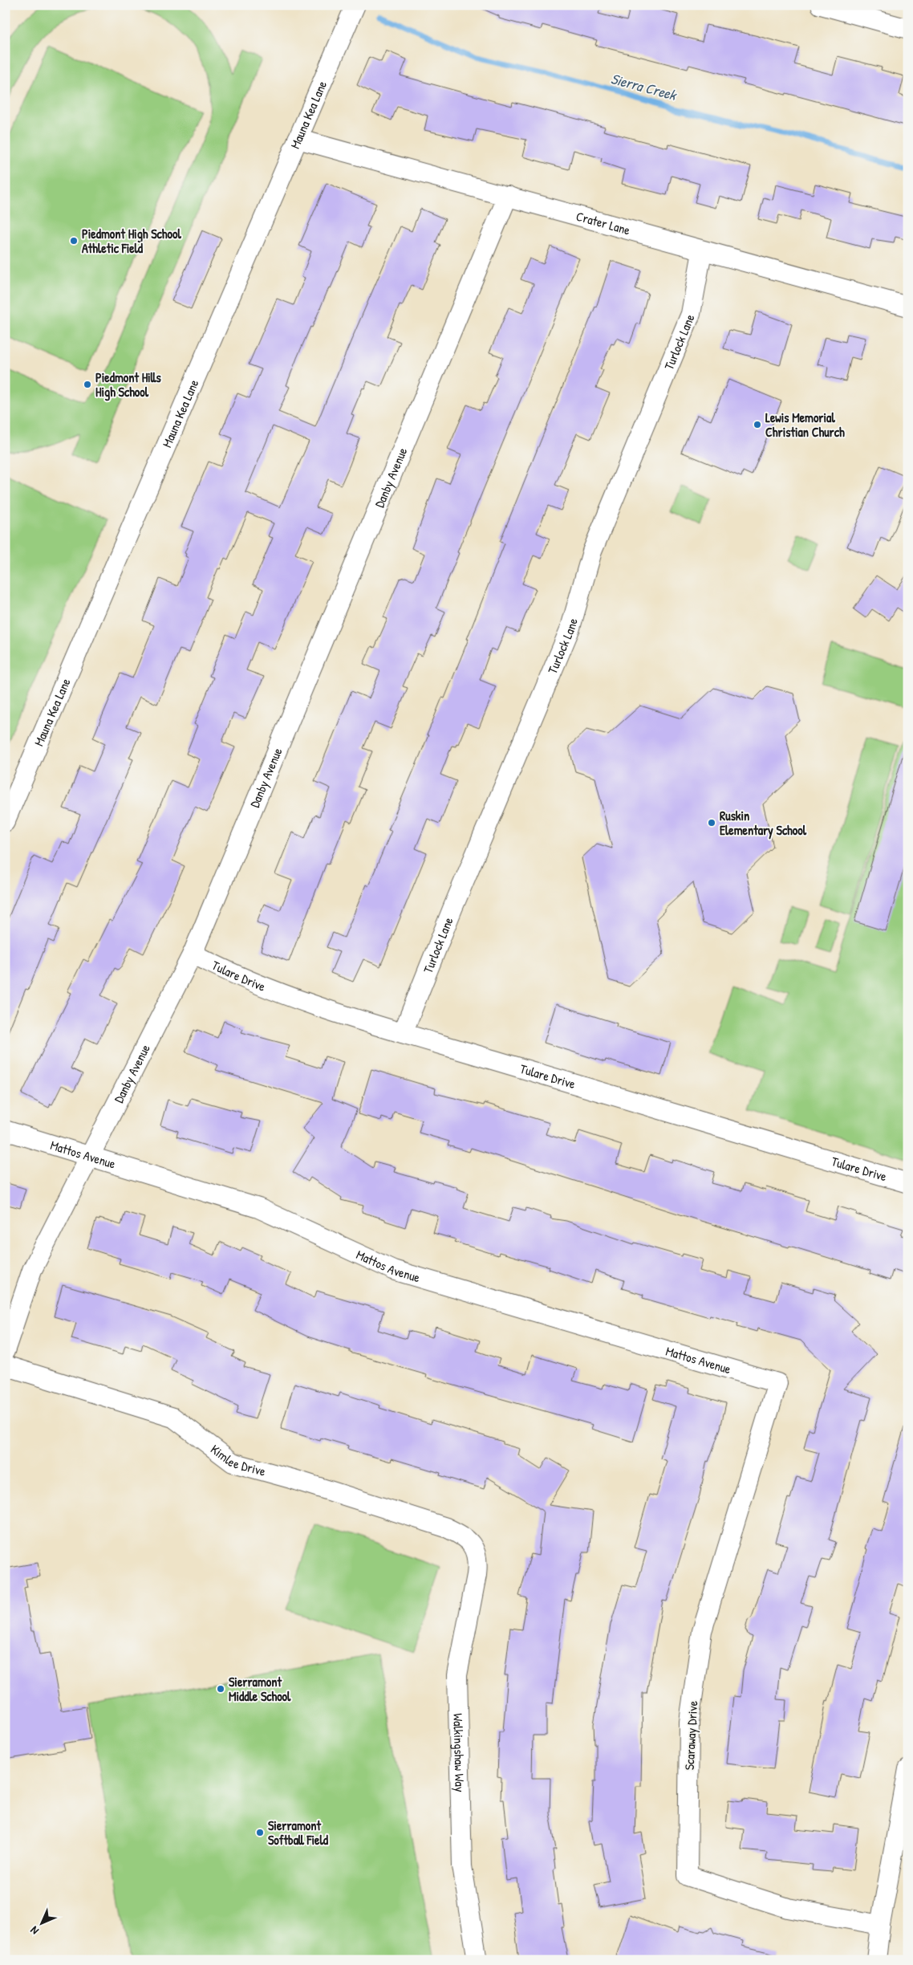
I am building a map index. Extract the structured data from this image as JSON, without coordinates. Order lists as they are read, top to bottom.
{
  "streets": {
    "street": [
      "Mauna Kea Lane",
      "Crater Lane",
      "Turlock Lane",
      "Danby Avenue",
      "Tulare Drive",
      "Mattos Avenue",
      "Kimlee Drive",
      "Scaraway Drive",
      "Walkingshaw Way"
    ]
  },
  "crossings": [
    ["Mauna Kea Lane", "Crater Lane"],
    ["Crater Lane", "Turlock Lane"],
    ["Crater Lane", "Danby Avenue"],
    ["Turlock Lane", "Tulare Drive"],
    ["Danby Avenue", "Tulare Drive"],
    ["Danby Avenue", "Mattos Avenue"],
    ["Mattos Avenue", "Scaraway Drive"],
    ["Kimlee Drive", "Walkingshaw Way"]
  ],
  "water": ["Sierra Creek"],
  "places": [
    "Piedmont High School Athletic Field",
    "Piedmont Hills High School",
    "Lewis Memorial Christian Church",
    "Ruskin Elementary School",
    "Sierramont Middle School",
    "Sierramont Softball Field"
  ],
  "north": "bottom left"
}
